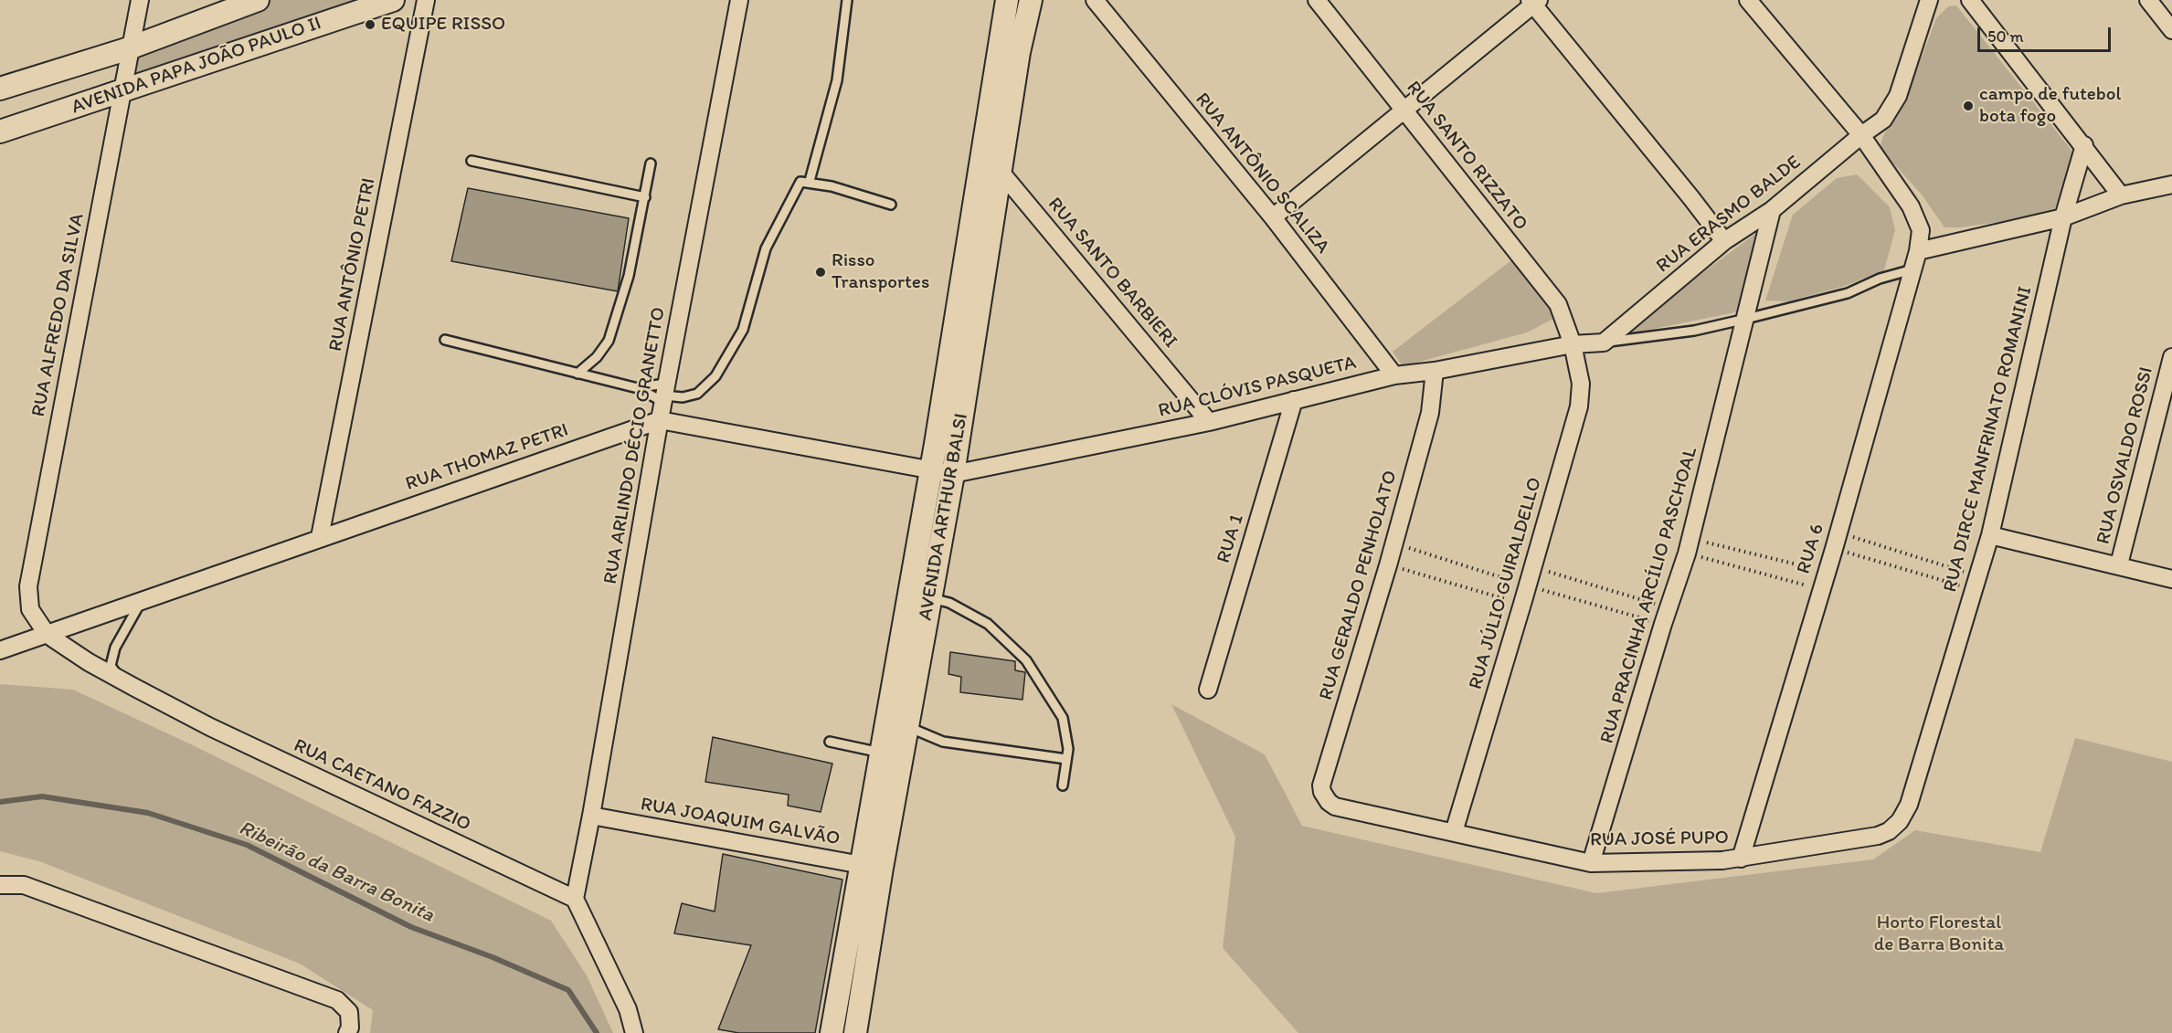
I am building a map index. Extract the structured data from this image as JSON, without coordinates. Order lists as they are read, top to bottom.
{
  "streets": {
    "main road": ["AVENIDA PAPA JOÃO PAULO II", "AVENIDA ARTHUR BALSI"],
    "street": [
      "RUA SANTO RIZZATO",
      "RUA ANTÔNIO SCALIZA",
      "RUA ERASMO BALDE",
      "RUA ANTÔNIO PETRI",
      "RUA SANTO BARBIERI",
      "RUA ALFREDO DA SILVA",
      "RUA CLÓVIS PASQUETA",
      "RUA DIRCE MANFRINATO ROMANINI",
      "RUA ARLINDO DÉCIO GRANETTO",
      "RUA OSVALDO ROSSI",
      "RUA THOMAZ PETRI",
      "RUA 1",
      "RUA 6",
      "RUA JÚLIO GUIRALDELLO",
      "RUA GERALDO PENHOLATO",
      "RUA PRACINHA ARCÍLIO PASCHOAL",
      "RUA CAETANO FAZZIO",
      "RUA JOAQUIM GALVÃO",
      "RUA JOSÉ PUPO"
    ]
  },
  "crossings": [
    ["AVENIDA PAPA JOÃO PAULO II", "RUA ALFREDO DA SILVA"],
    ["RUA SANTO RIZZATO", "RUA CLÓVIS PASQUETA"],
    ["RUA SANTO RIZZATO", "RUA JÚLIO GUIRALDELLO"],
    ["RUA ANTÔNIO SCALIZA", "RUA CLÓVIS PASQUETA"],
    ["RUA ERASMO BALDE", "RUA 6"],
    ["RUA ERASMO BALDE", "RUA PRACINHA ARCÍLIO PASCHOAL"],
    ["RUA ANTÔNIO PETRI", "RUA THOMAZ PETRI"],
    ["RUA SANTO BARBIERI", "RUA CLÓVIS PASQUETA"],
    ["RUA SANTO BARBIERI", "AVENIDA ARTHUR BALSI"],
    ["RUA ALFREDO DA SILVA", "RUA THOMAZ PETRI"],
    ["RUA ALFREDO DA SILVA", "RUA CAETANO FAZZIO"],
    ["RUA CLÓVIS PASQUETA", "RUA THOMAZ PETRI"],
    ["RUA CLÓVIS PASQUETA", "AVENIDA ARTHUR BALSI"],
    ["RUA CLÓVIS PASQUETA", "RUA 1"],
    ["RUA CLÓVIS PASQUETA", "RUA JÚLIO GUIRALDELLO"],
    ["RUA CLÓVIS PASQUETA", "RUA GERALDO PENHOLATO"],
    ["RUA DIRCE MANFRINATO ROMANINI", "RUA JOSÉ PUPO"],
    ["RUA ARLINDO DÉCIO GRANETTO", "RUA THOMAZ PETRI"],
    ["RUA ARLINDO DÉCIO GRANETTO", "RUA CAETANO FAZZIO"],
    ["RUA ARLINDO DÉCIO GRANETTO", "RUA JOAQUIM GALVÃO"],
    ["RUA THOMAZ PETRI", "AVENIDA ARTHUR BALSI"],
    ["RUA THOMAZ PETRI", "RUA CAETANO FAZZIO"],
    ["AVENIDA ARTHUR BALSI", "RUA JOAQUIM GALVÃO"],
    ["RUA 6", "RUA JOSÉ PUPO"],
    ["RUA JÚLIO GUIRALDELLO", "RUA JOSÉ PUPO"],
    ["RUA GERALDO PENHOLATO", "RUA JOSÉ PUPO"],
    ["RUA PRACINHA ARCÍLIO PASCHOAL", "RUA JOSÉ PUPO"]
  ],
  "water": ["Ribeirão da Barra Bonita"],
  "parks": ["Horto Florestal de Barra Bonita"],
  "places": ["EQUIPE RISSO", "campo de futebol bota fogo", "Risso Transportes"],
  "scale_bar": "50 m"
}
